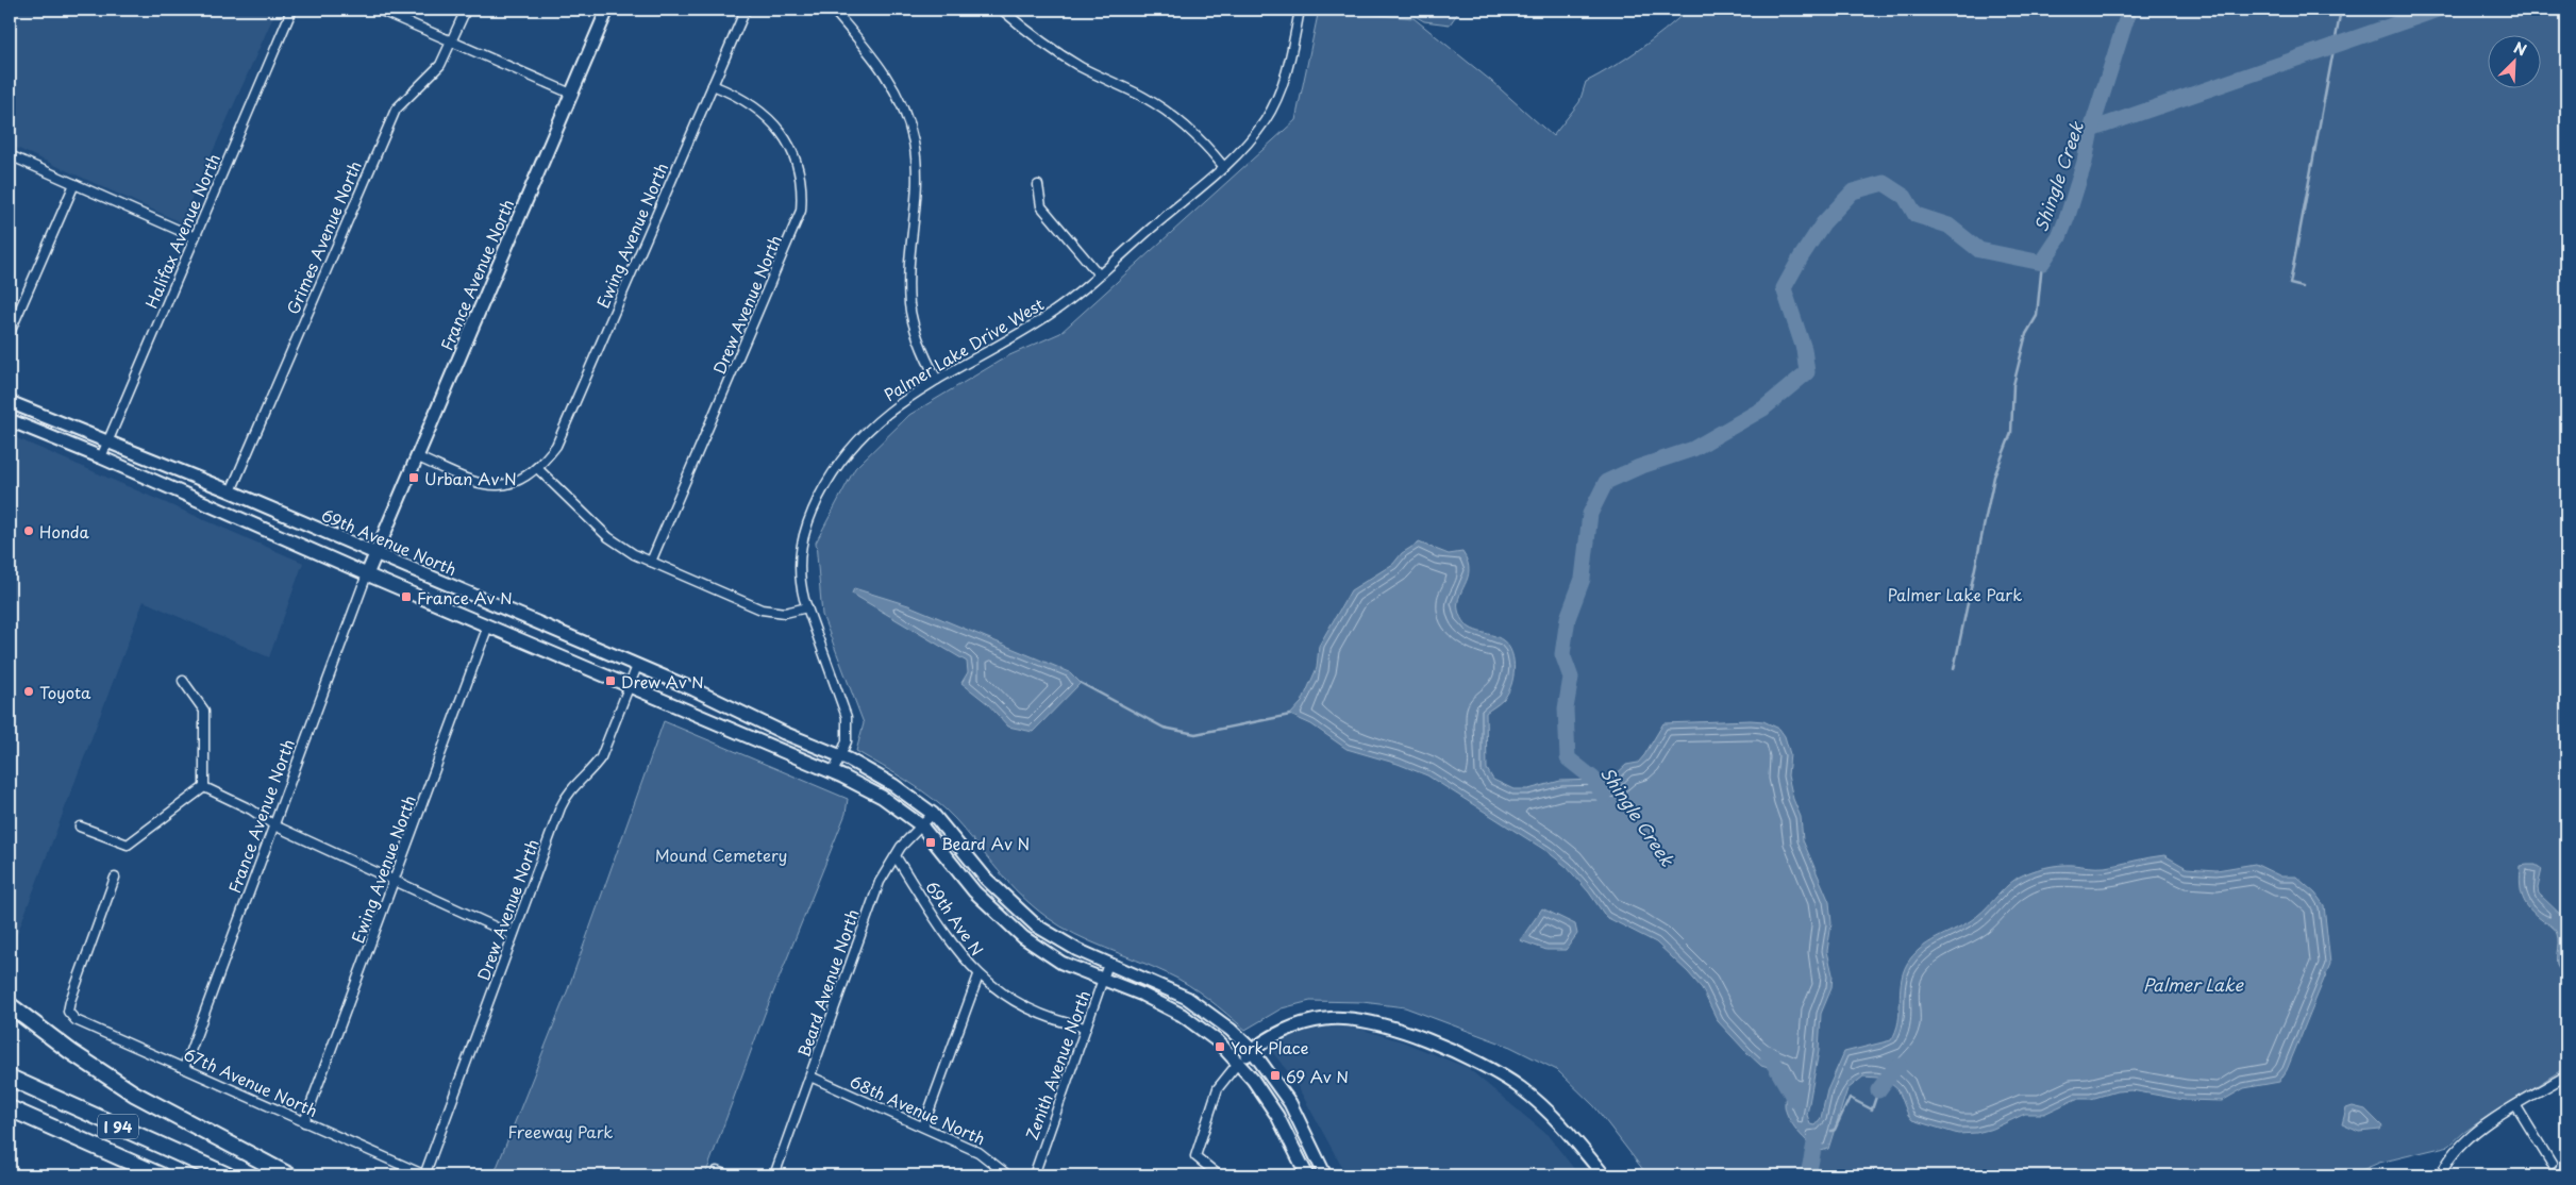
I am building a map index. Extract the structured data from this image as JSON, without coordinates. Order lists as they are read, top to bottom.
{
  "streets": {
    "highway": ["I 94"],
    "street": [
      "Halifax Avenue North",
      "Ewing Avenue North",
      "Grimes Avenue North",
      "France Avenue North",
      "Drew Avenue North",
      "Palmer Lake Drive West",
      "69th Avenue North",
      "69th Ave N",
      "Beard Avenue North",
      "Zenith Avenue North",
      "67th Avenue North",
      "68th Avenue North"
    ]
  },
  "crossings": [
    ["Halifax Avenue North", "69th Avenue North"],
    ["Ewing Avenue North", "France Avenue North"],
    ["Ewing Avenue North", "Drew Avenue North"],
    ["Ewing Avenue North", "67th Avenue North"],
    ["Grimes Avenue North", "69th Avenue North"],
    ["France Avenue North", "69th Avenue North"],
    ["France Avenue North", "67th Avenue North"],
    ["Drew Avenue North", "69th Avenue North"],
    ["Drew Avenue North", "67th Avenue North"],
    ["Palmer Lake Drive West", "69th Avenue North"],
    ["69th Avenue North", "Beard Avenue North"],
    ["69th Avenue North", "Zenith Avenue North"],
    ["69th Ave N", "Beard Avenue North"],
    ["69th Ave N", "Zenith Avenue North"],
    ["Beard Avenue North", "68th Avenue North"]
  ],
  "water": ["Shingle Creek", "Palmer Lake"],
  "parks": ["Palmer Lake Park", "Mound Cemetery", "Freeway Park"],
  "places": {
    "transit": [
      "Urban Av N",
      "France Av N",
      "Drew Av N",
      "Beard Av N",
      "York Place",
      "69 Av N"
    ],
    "other": ["Honda", "Toyota"]
  },
  "north": "top right"
}
